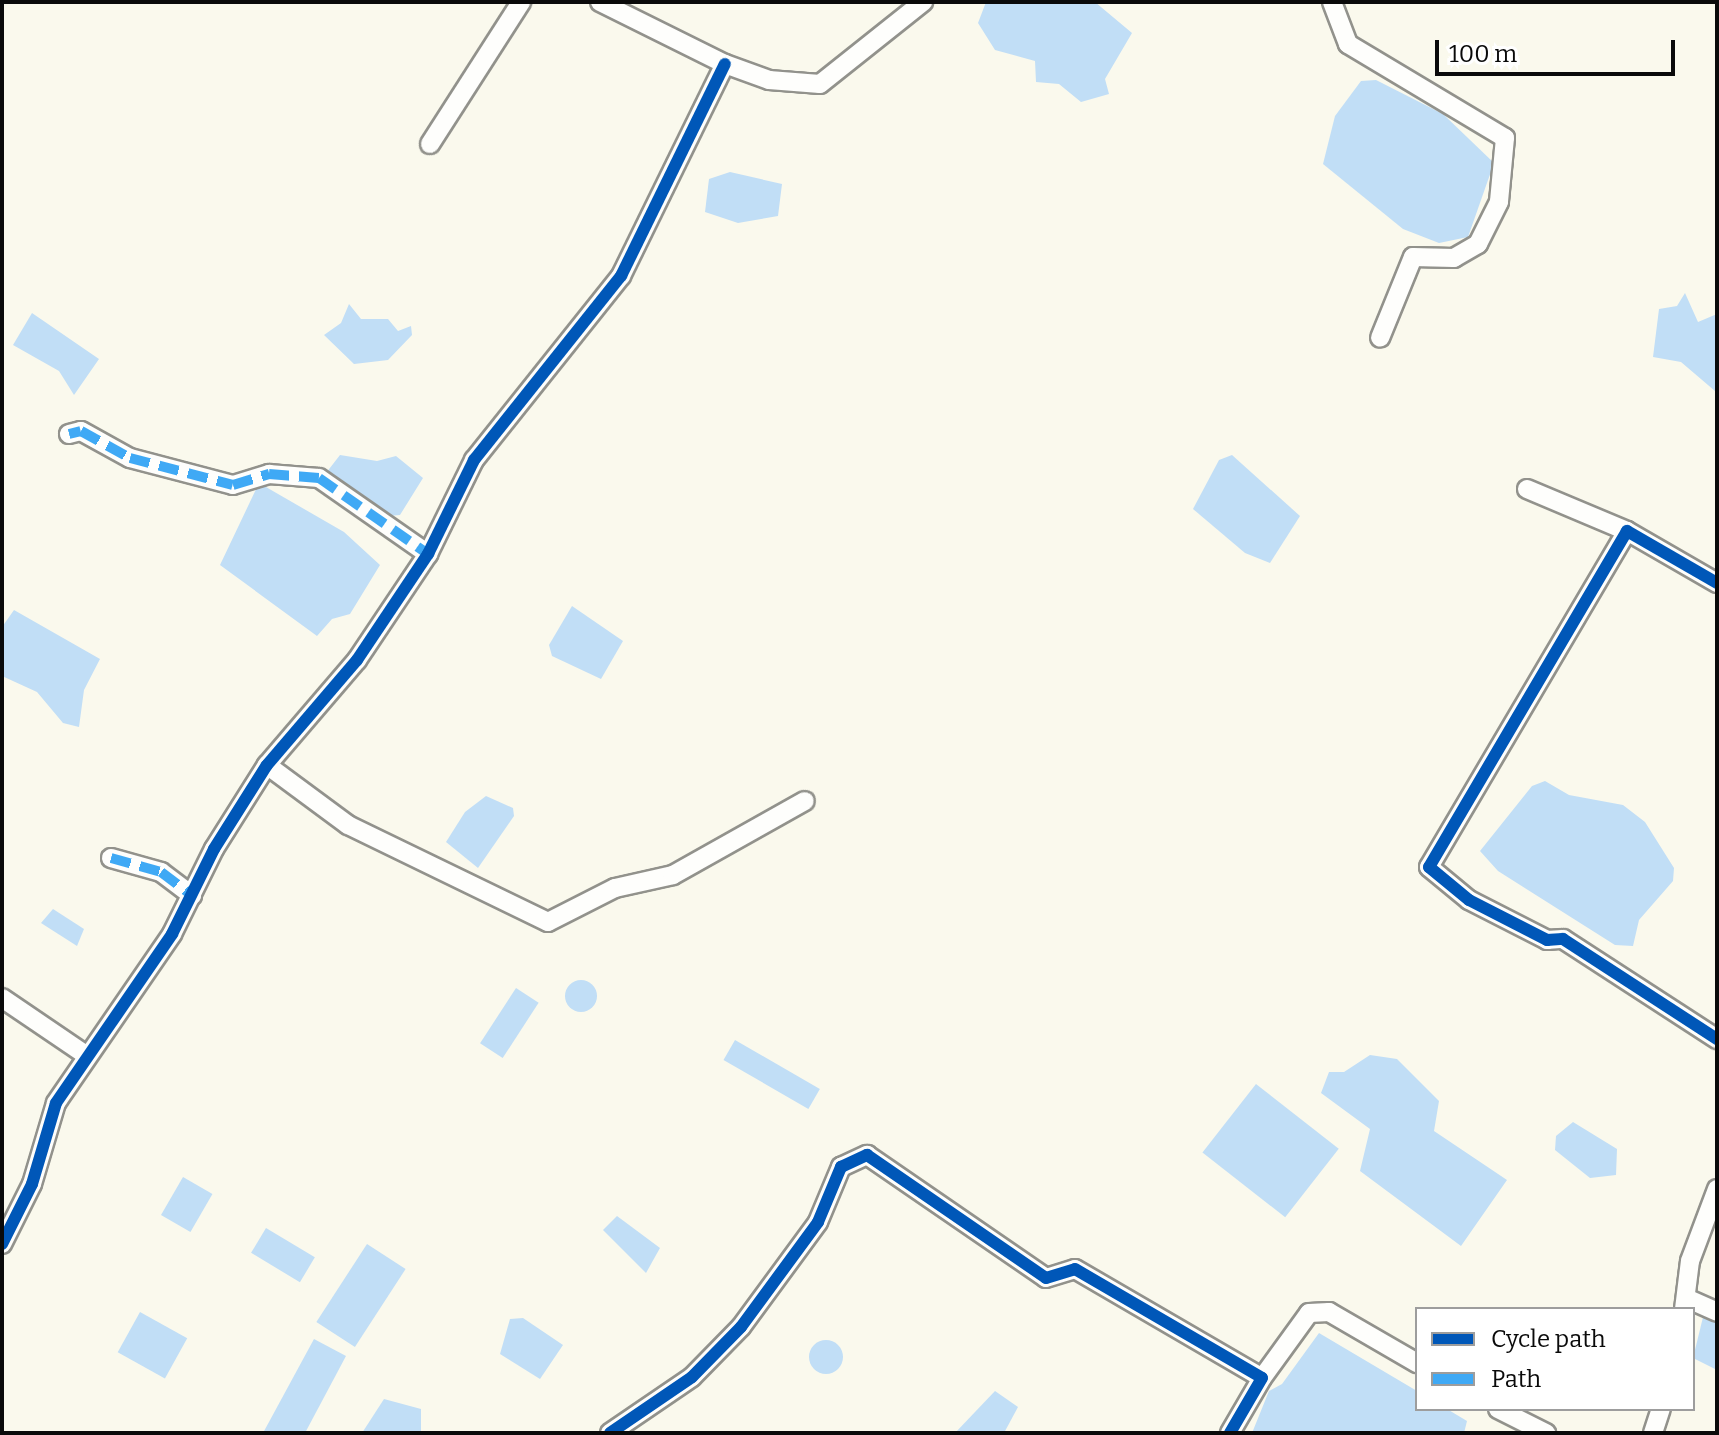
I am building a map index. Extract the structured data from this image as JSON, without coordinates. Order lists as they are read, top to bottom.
{
  "legend": ["Cycle path", "Path"],
  "scale_bar": "100 m"
}
